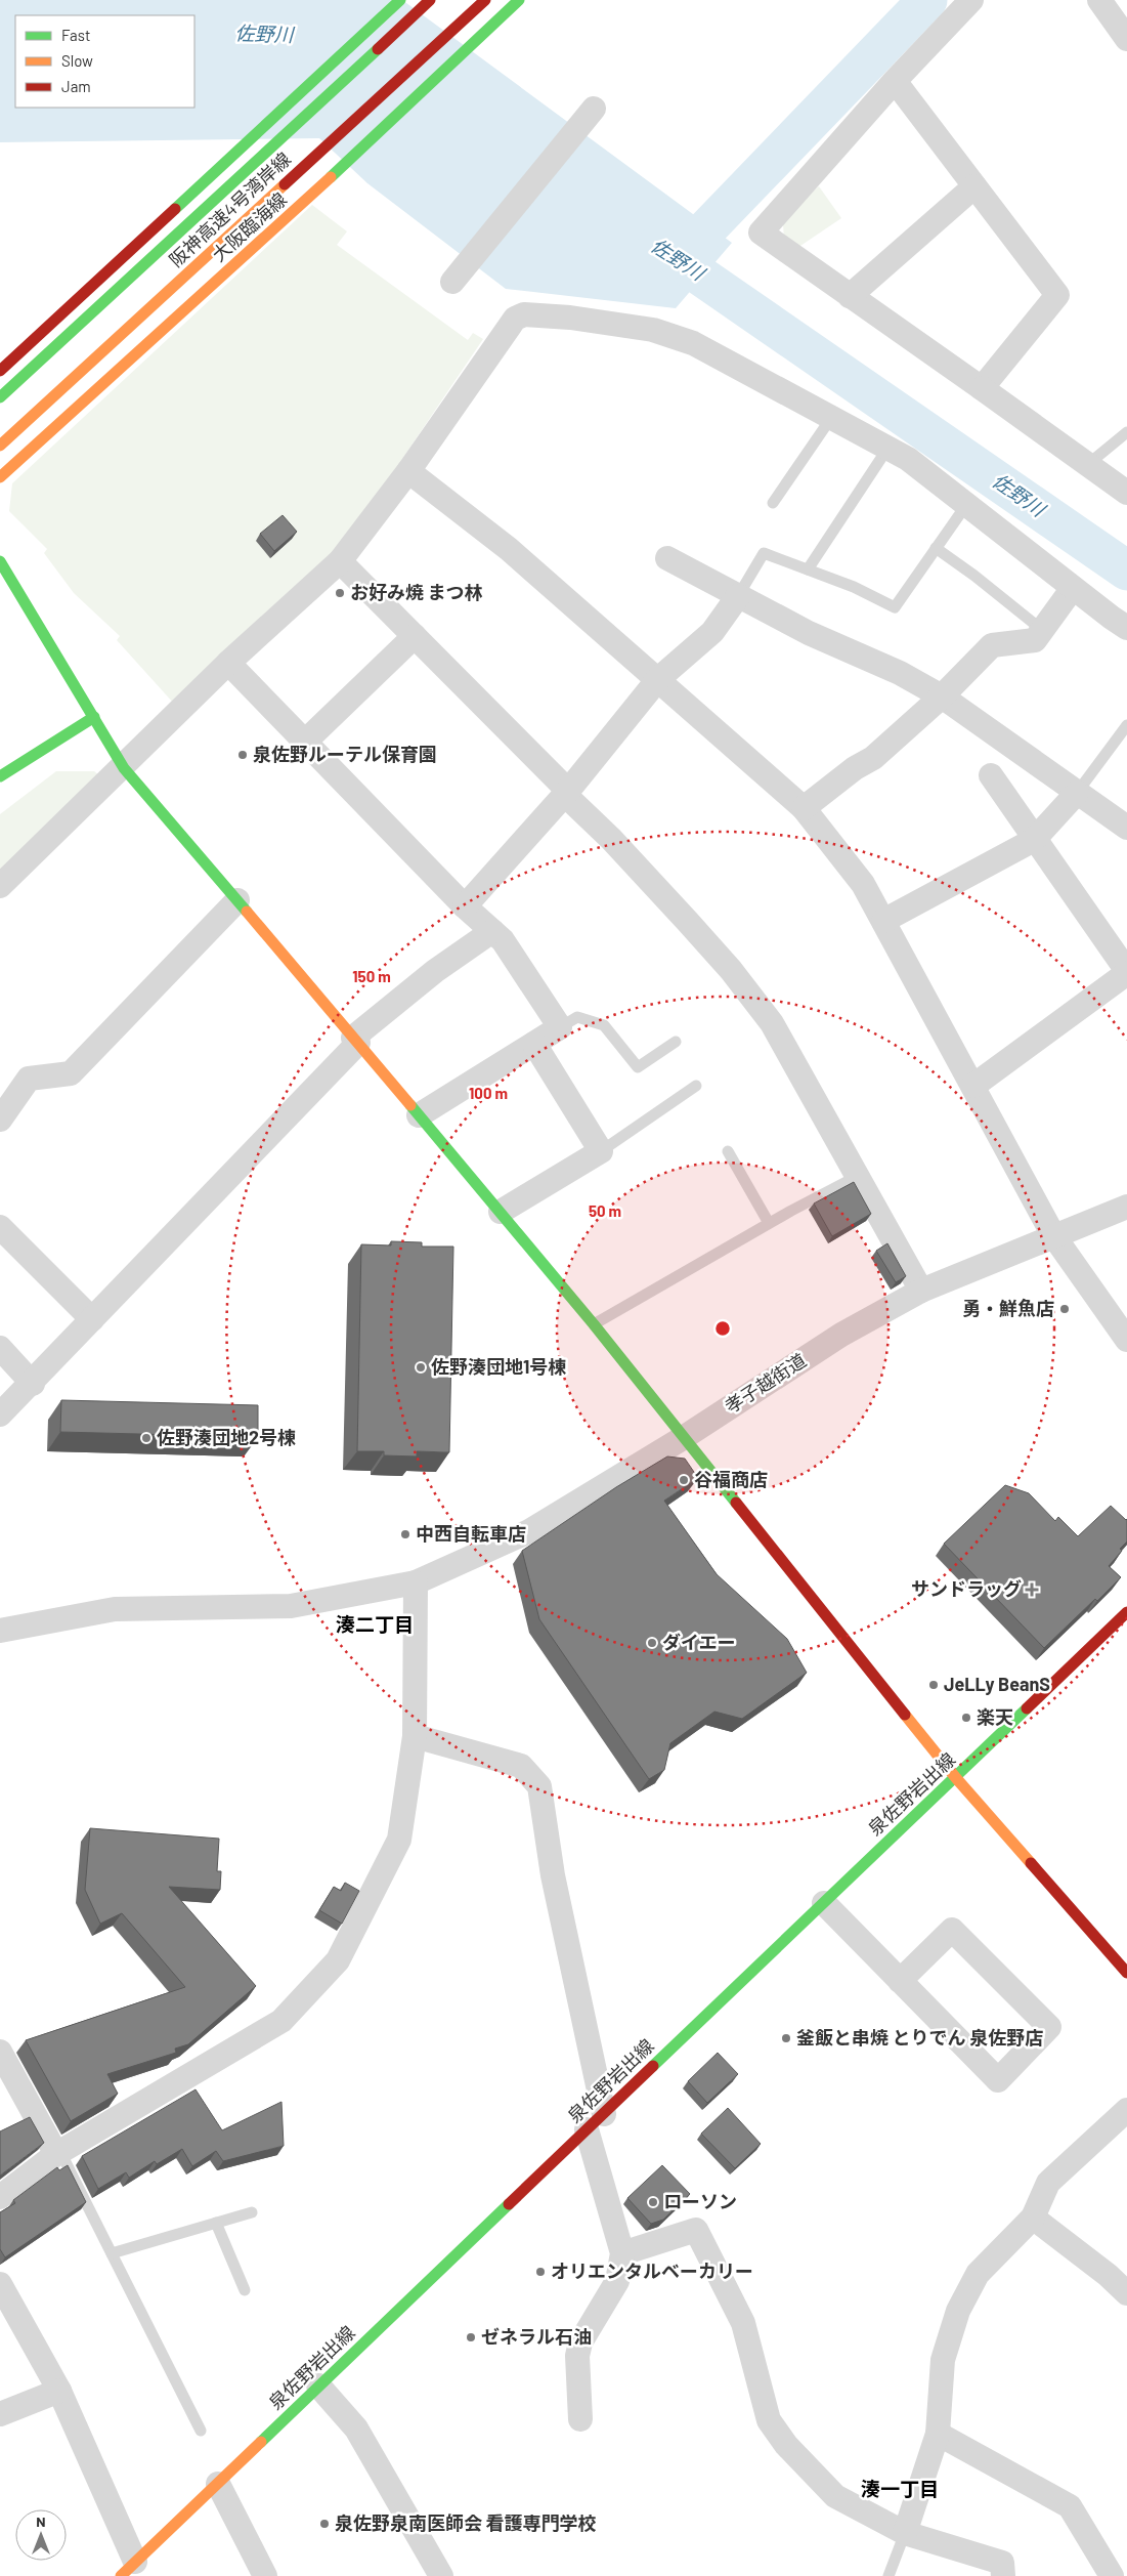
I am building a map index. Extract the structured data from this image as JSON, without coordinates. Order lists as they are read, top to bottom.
{
  "streets": {
    "main road": ["阪神高速4号湾岸線", "大阪臨海線", "泉佐野岩出線"],
    "street": ["孝子越街道"]
  },
  "districts": ["湊二丁目", "湊一丁目"],
  "water": ["佐野川"],
  "places": {
    "other": [
      "お好み焼 まつ林",
      "泉佐野ルーテル保育園",
      "勇・鮮魚店",
      "佐野湊団地1号棟",
      "佐野湊団地2号棟",
      "谷福商店",
      "中西自転車店",
      "ダイエー",
      "JeLLy BeanS",
      "楽天",
      "釜飯と串焼 とりでん 泉佐野店",
      "ローソン",
      "オリエンタルベーカリー",
      "ゼネラル石油",
      "泉佐野泉南医師会 看護専門学校"
    ],
    "health": ["サンドラッグ"]
  },
  "legend": ["Fast", "Slow", "Jam"],
  "north": "top",
  "rings": ["150 m", "100 m", "50 m"]
}
